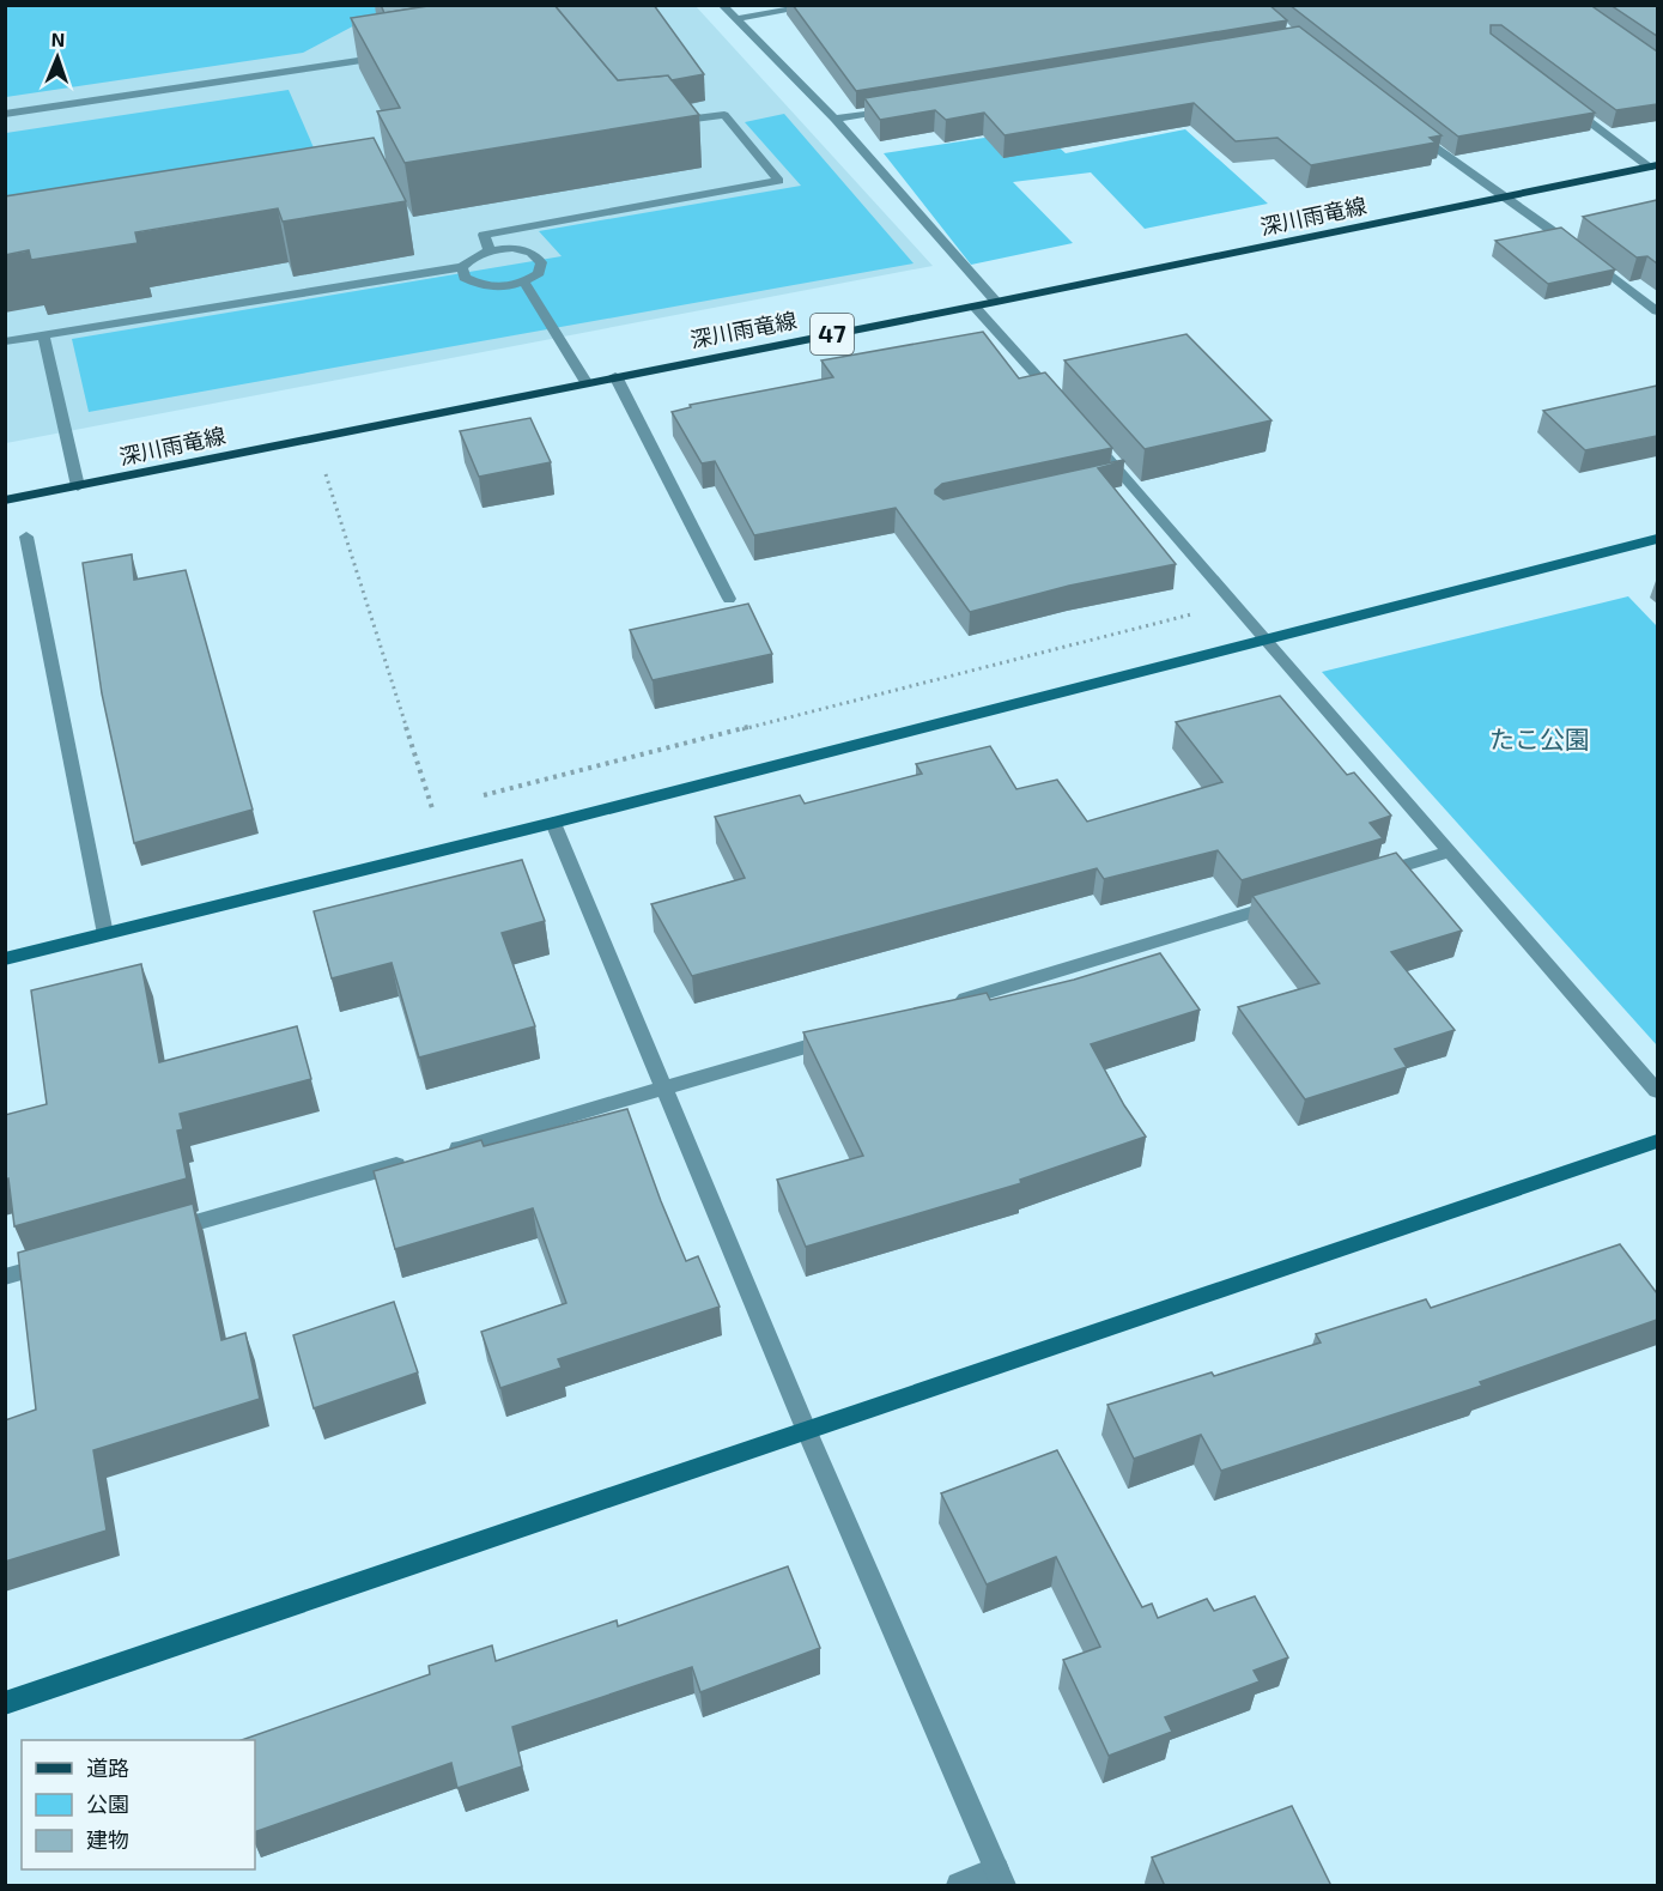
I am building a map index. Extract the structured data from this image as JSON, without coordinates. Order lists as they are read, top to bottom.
{
  "streets": {
    "main road": ["深川雨竜線", "47"]
  },
  "parks": ["たこ公園"],
  "legend": ["道路", "公園", "建物"],
  "north": "top"
}
